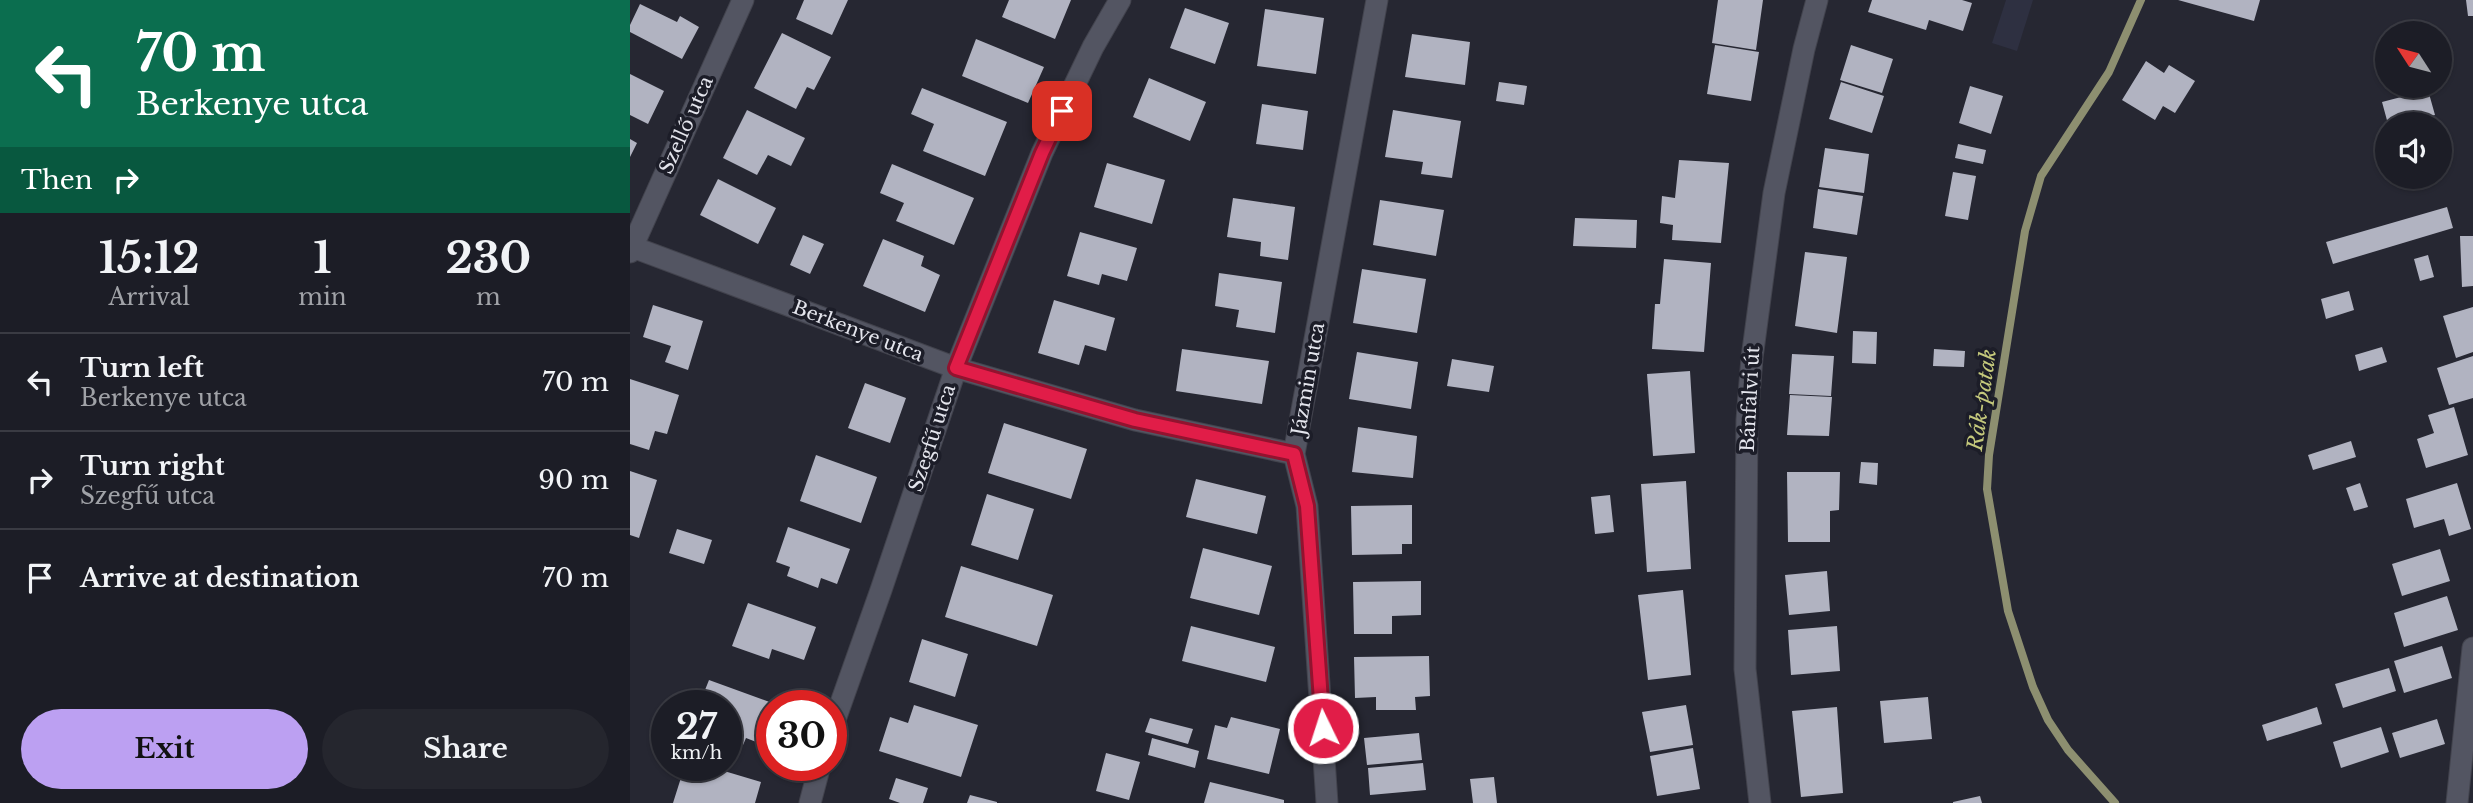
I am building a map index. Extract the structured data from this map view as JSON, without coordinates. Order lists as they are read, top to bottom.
{
  "streets": {
    "street": [
      "Szellő utca",
      "Berkenye utca",
      "Jázmin utca",
      "Bánfalvi út",
      "Szegfű utca"
    ]
  },
  "crossings": [
    ["Szellő utca", "Berkenye utca"],
    ["Berkenye utca", "Jázmin utca"],
    ["Berkenye utca", "Szegfű utca"]
  ],
  "water": ["Rák-patak"],
  "north": "top left",
  "page": {
    "turn": ["70 m", "Berkenye utca"],
    "then": "Then",
    "eta": [
      "15:12",
      "Arrival",
      "1",
      "min",
      "230",
      "m"
    ],
    "list": [
      {
        "name": "Turn left",
        "note": "Berkenye utca",
        "value": "70 m"
      },
      {
        "name": "Turn right",
        "note": "Szegfű utca",
        "value": "90 m"
      },
      {
        "name": "Arrive at destination",
        "value": "70 m"
      }
    ],
    "speed": "27 km/h",
    "limit": "30",
    "buttons": ["Exit", "Share"]
  }
}
